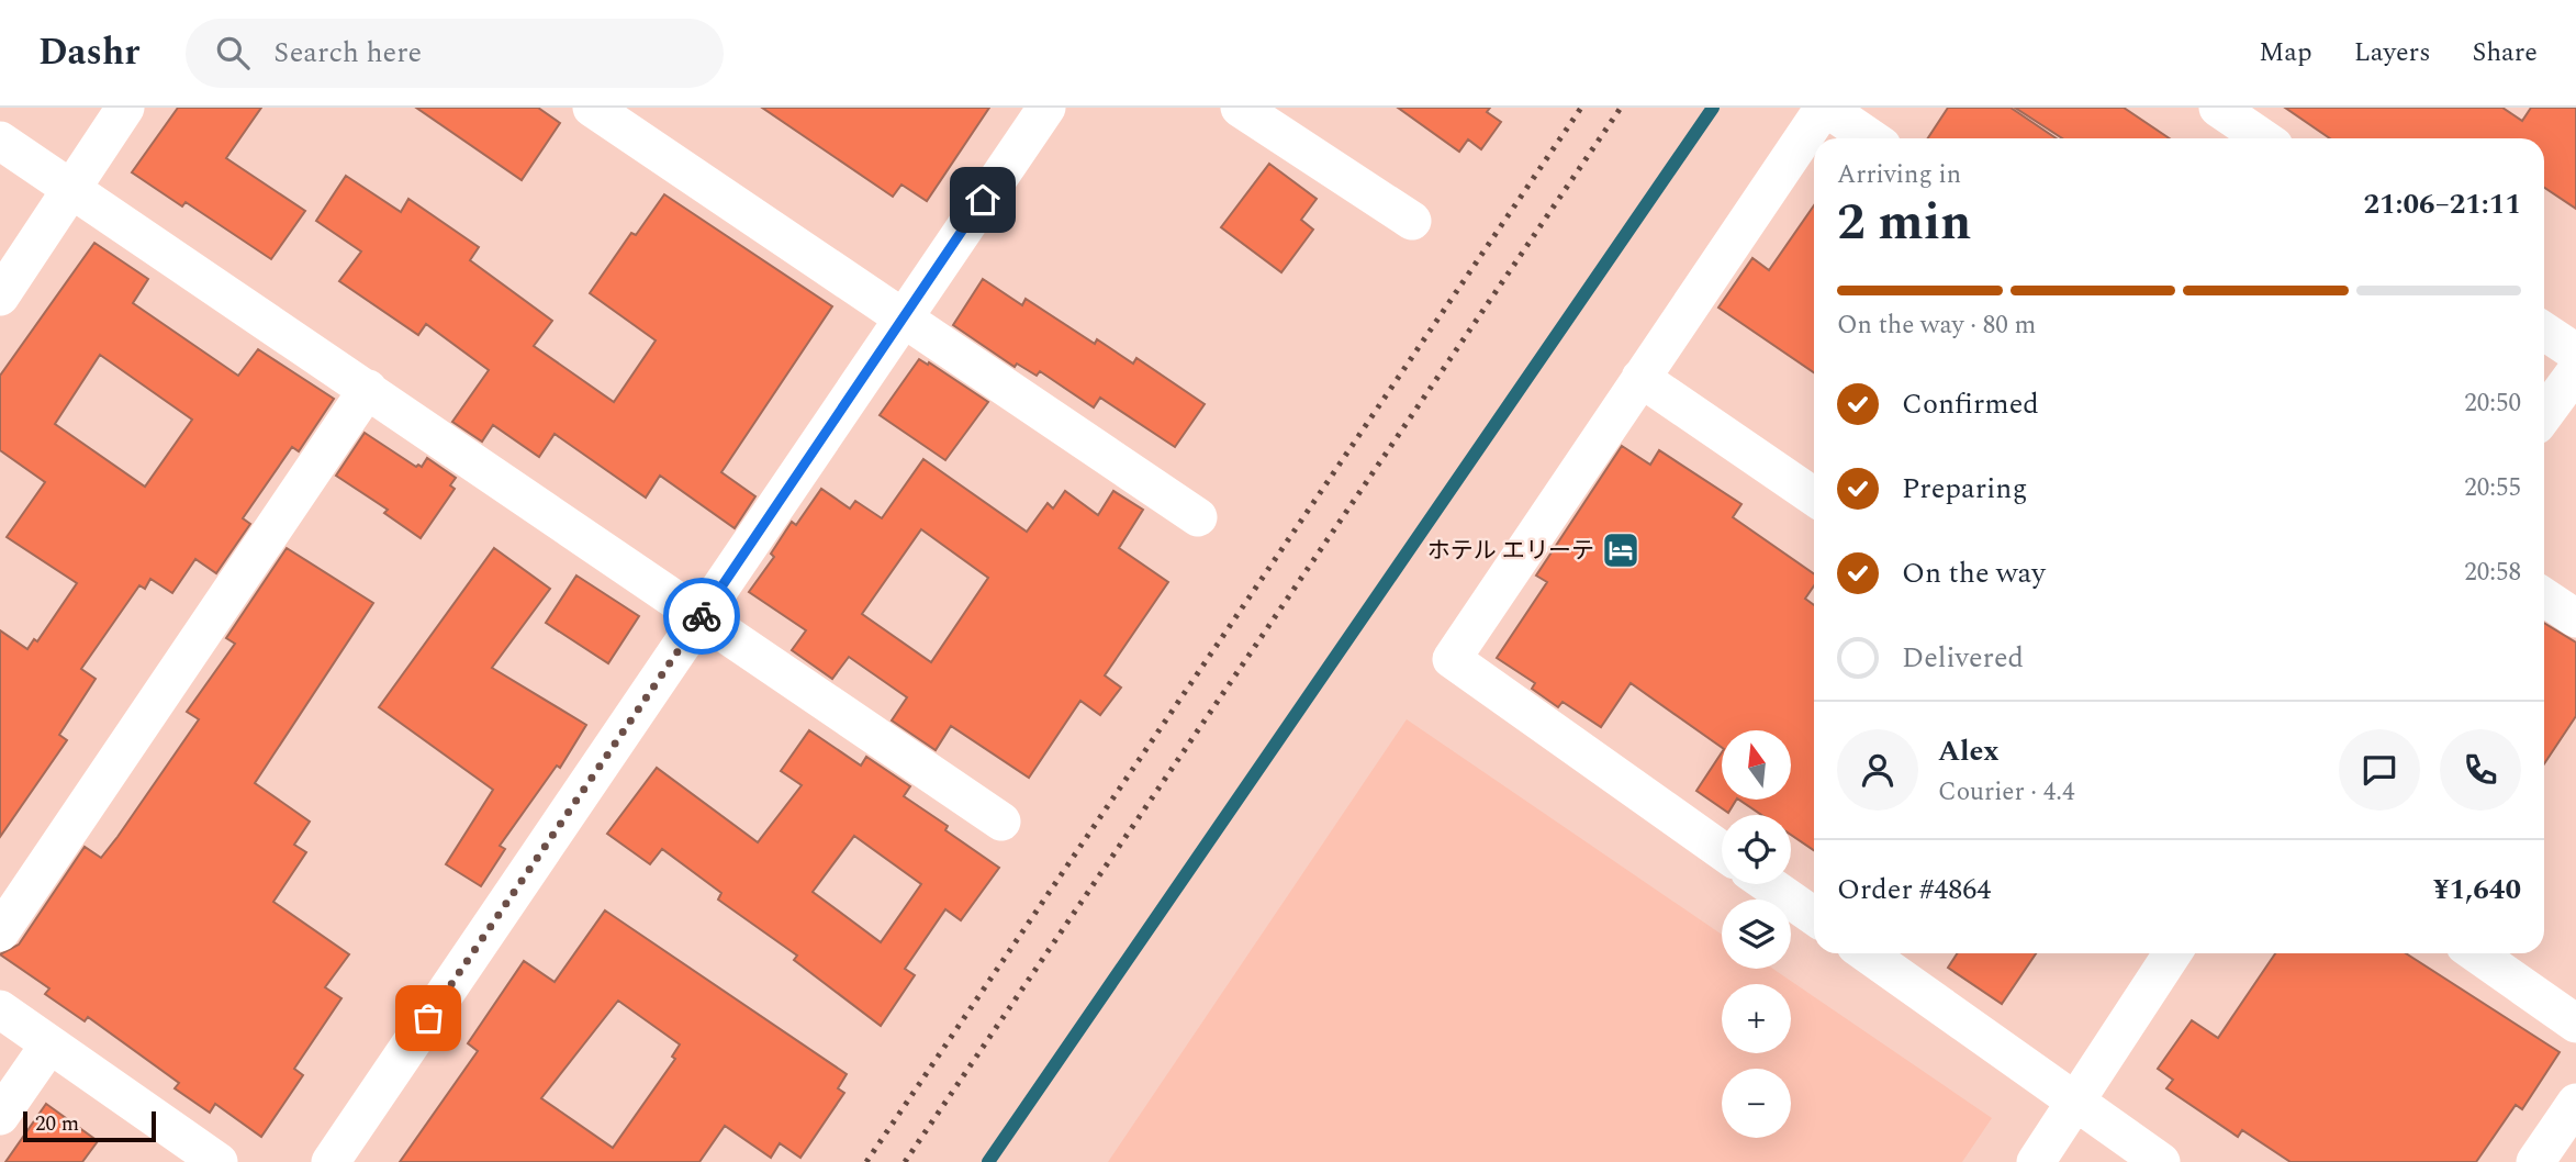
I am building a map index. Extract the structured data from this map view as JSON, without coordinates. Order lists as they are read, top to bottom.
{
  "places": {
    "hotel": ["ホテル エリーテ"]
  },
  "scale_bar": "20 m",
  "north": "top",
  "page": {
    "header": "Dashr",
    "search": "Search here",
    "nav": ["Map", "Layers", "Share"],
    "heading": ["2 min", "Arriving in", "21:06–21:11"],
    "panel": [
      "Alex",
      "Courier · 4.4",
      "Order #4864",
      "¥1,640"
    ],
    "bar": "On the way · 80 m",
    "list": [
      ["Confirmed", "20:50"],
      ["Preparing", "20:55"],
      ["On the way", "20:58"],
      "Delivered"
    ],
    "map_buttons": ["+", "−"],
    "scale": "20 m"
  }
}
